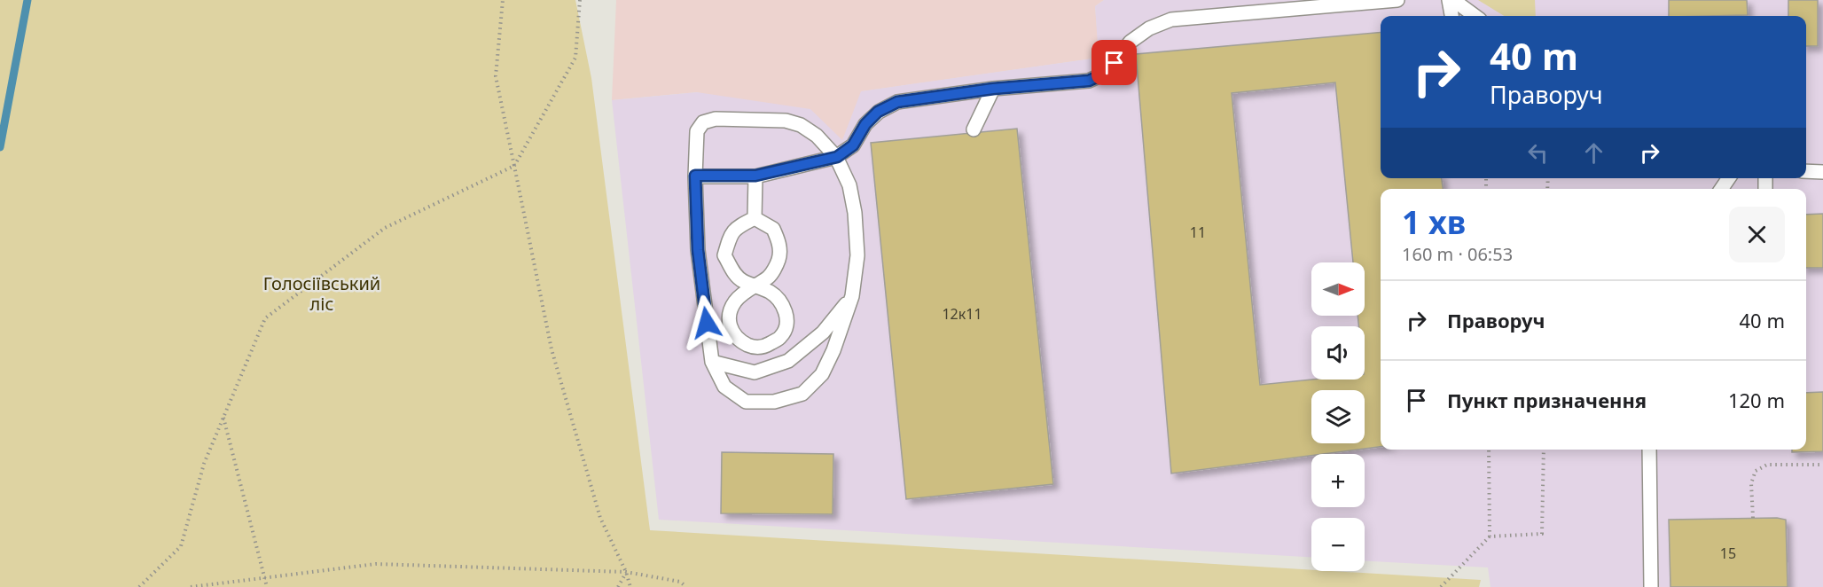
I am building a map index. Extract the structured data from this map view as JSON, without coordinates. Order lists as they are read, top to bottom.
{
  "parks": ["Голосіївський ліс"],
  "house_numbers": ["11", "12к11", "15"],
  "north": "right",
  "page": {
    "turn": ["40 m", "Праворуч"],
    "heading": ["1 хв", "160 m · 06:53"],
    "map_buttons": ["+", "−"],
    "list": [
      {
        "name": "Праворуч",
        "value": "40 m"
      },
      {
        "name": "Пункт призначення",
        "value": "120 m"
      }
    ]
  }
}
